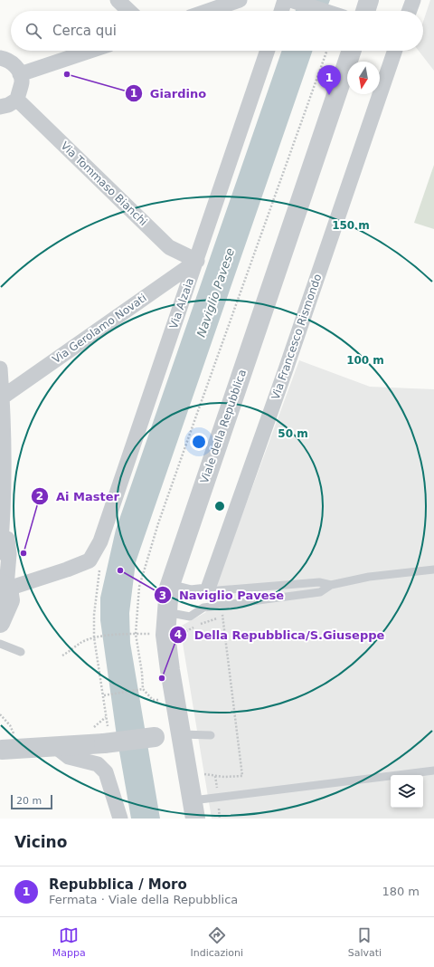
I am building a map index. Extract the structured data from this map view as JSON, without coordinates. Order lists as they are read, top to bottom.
{
  "streets": {
    "street": [
      "Via Tommaso Bianchi",
      "Via Alzaia",
      "Via Gerolamo Novati",
      "Via Francesco Rismondo",
      "Viale della Repubblica"
    ]
  },
  "crossings": [
    ["Via Tommaso Bianchi", "Via Alzaia"],
    ["Via Tommaso Bianchi", "Via Gerolamo Novati"],
    ["Via Alzaia", "Via Gerolamo Novati"]
  ],
  "water": ["Naviglio Pavese"],
  "places": [
    "Giardino",
    "Ai Master",
    "Naviglio Pavese",
    "Della Repubblica/S.Giuseppe"
  ],
  "scale_bar": "20 m",
  "north": "bottom",
  "page": {
    "search": "Cerca qui",
    "pins": "1",
    "scale": "20 m",
    "heading": "Vicino",
    "list": [
      {
        "mark": "1",
        "name": "Repubblica / Moro",
        "note": "Fermata · Viale della Repubblica",
        "value": "180 m"
      }
    ],
    "nav": ["Mappa", "Indicazioni", "Salvati"]
  },
  "rings": ["150 m", "100 m", "50 m"]
}
